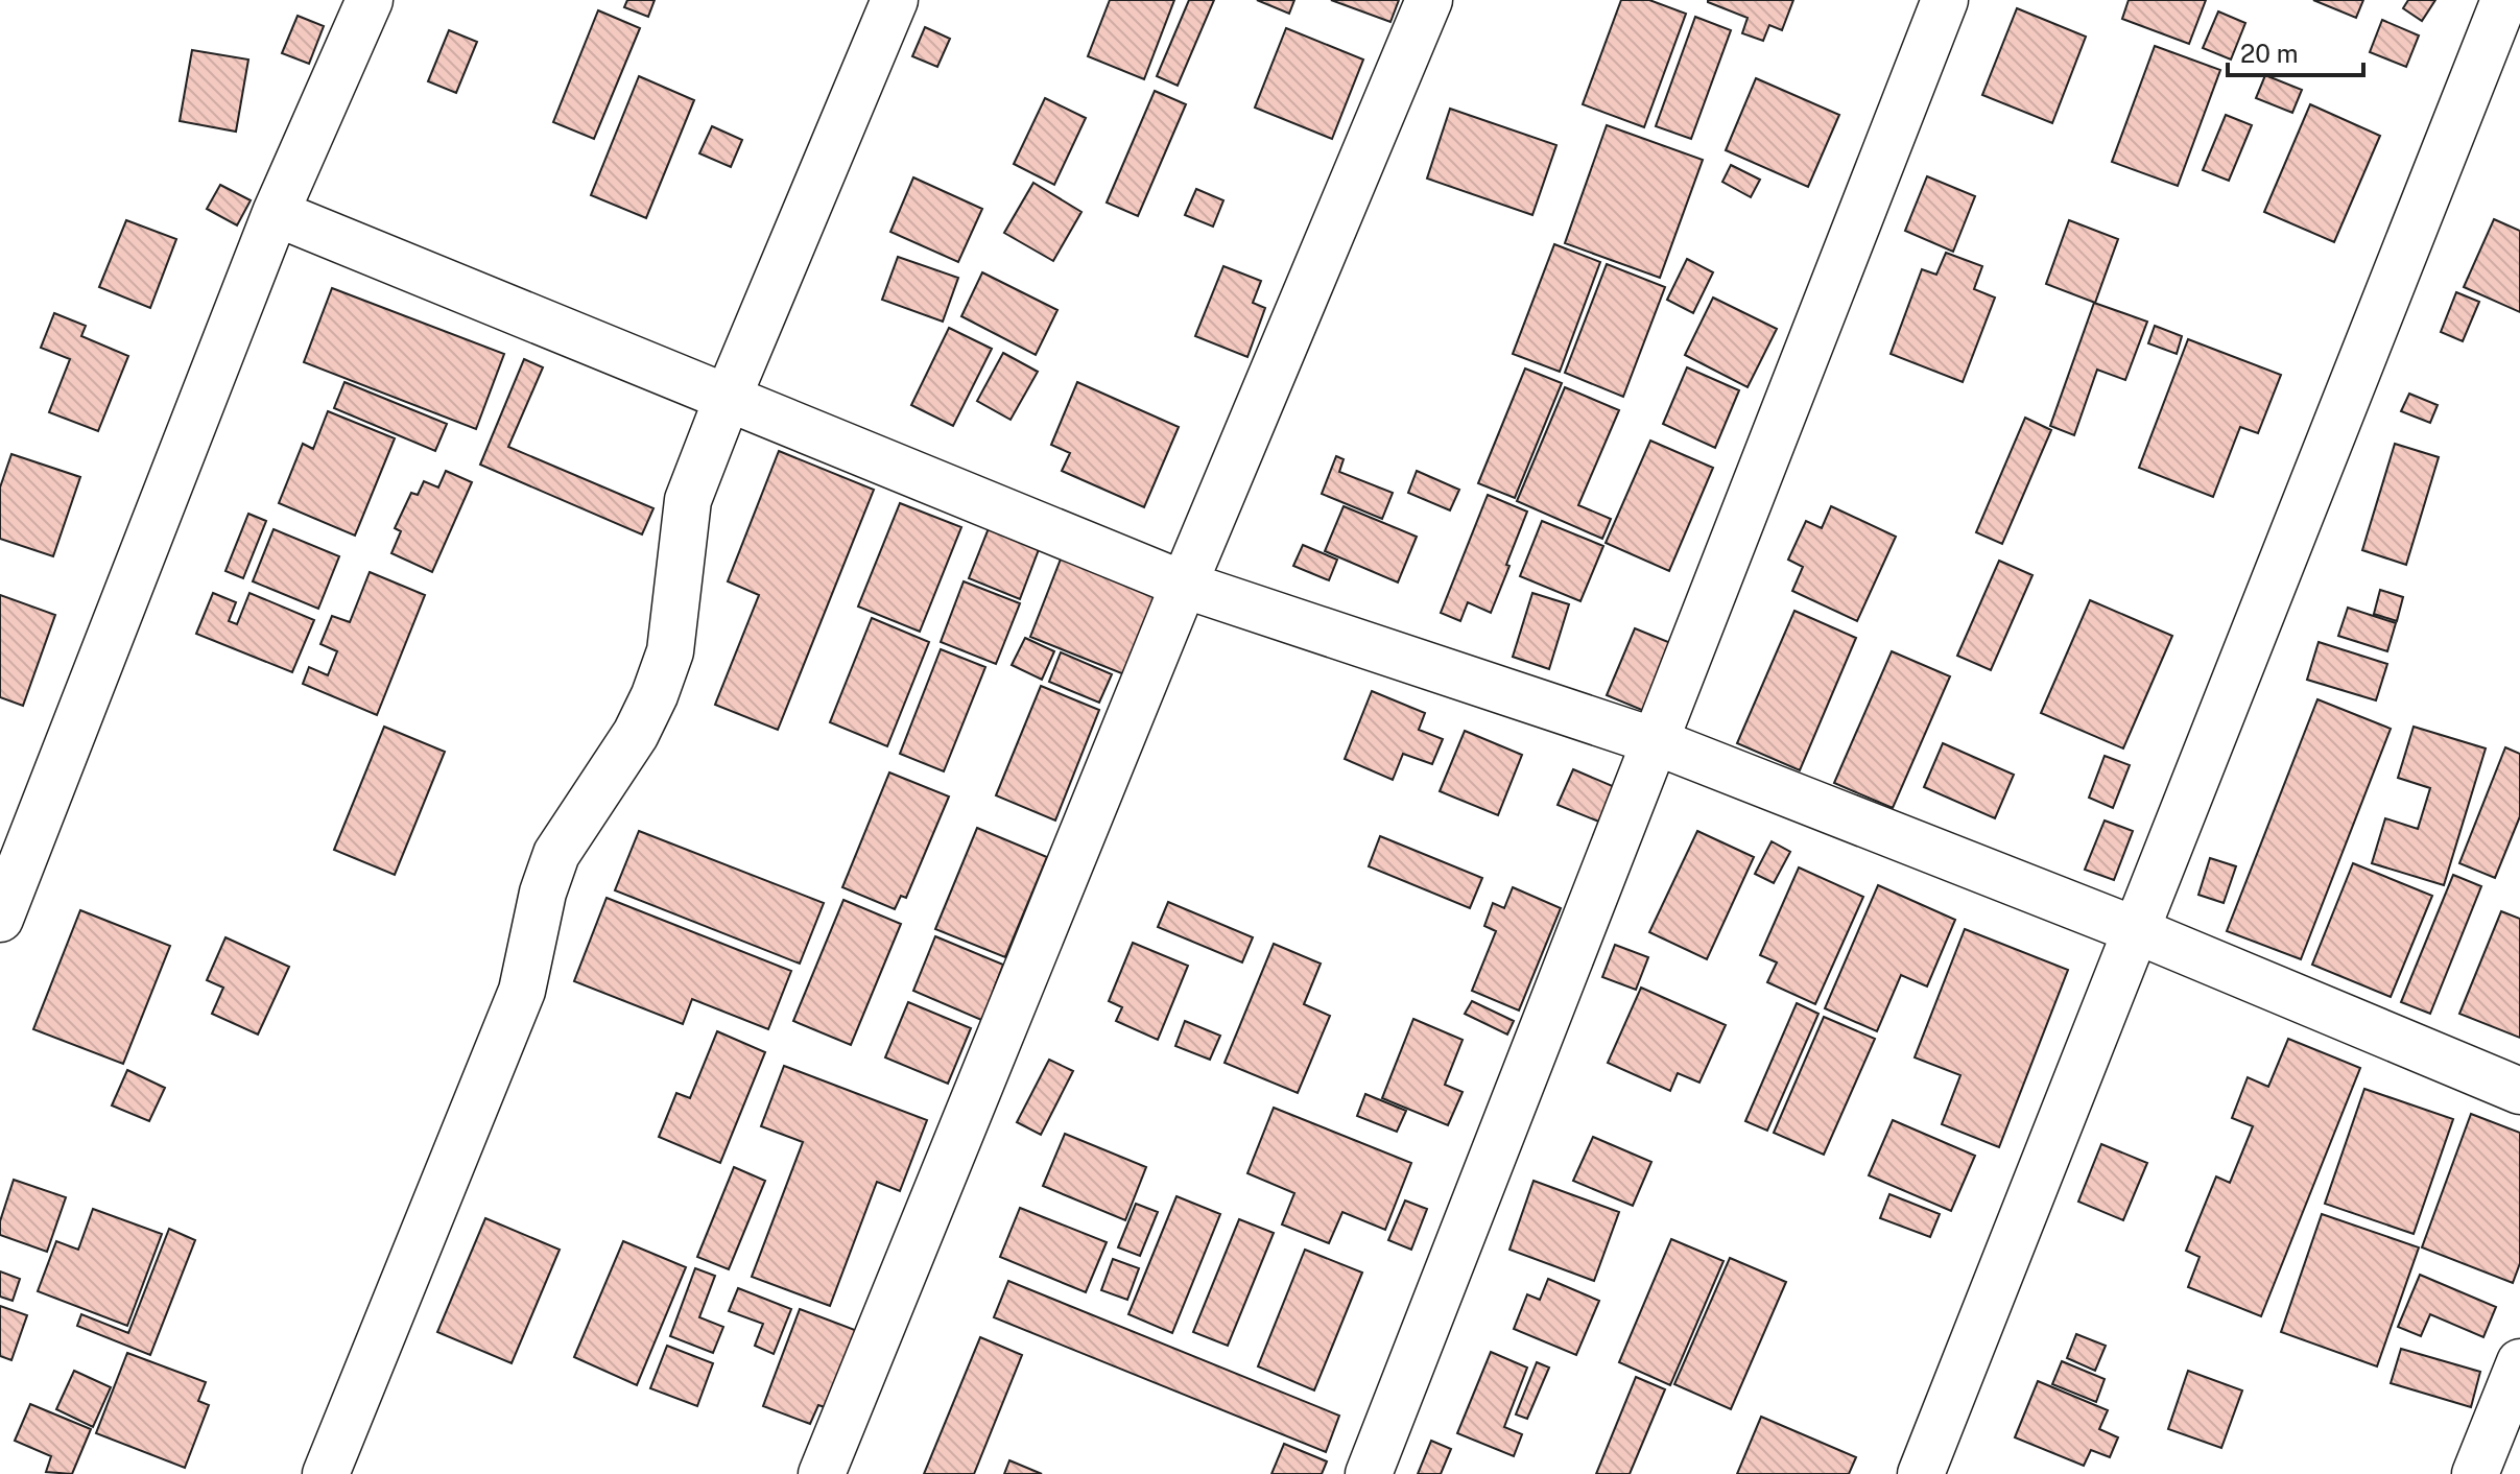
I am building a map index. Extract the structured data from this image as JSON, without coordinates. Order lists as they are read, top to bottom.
{
  "scale_bar": "20 m"
}
